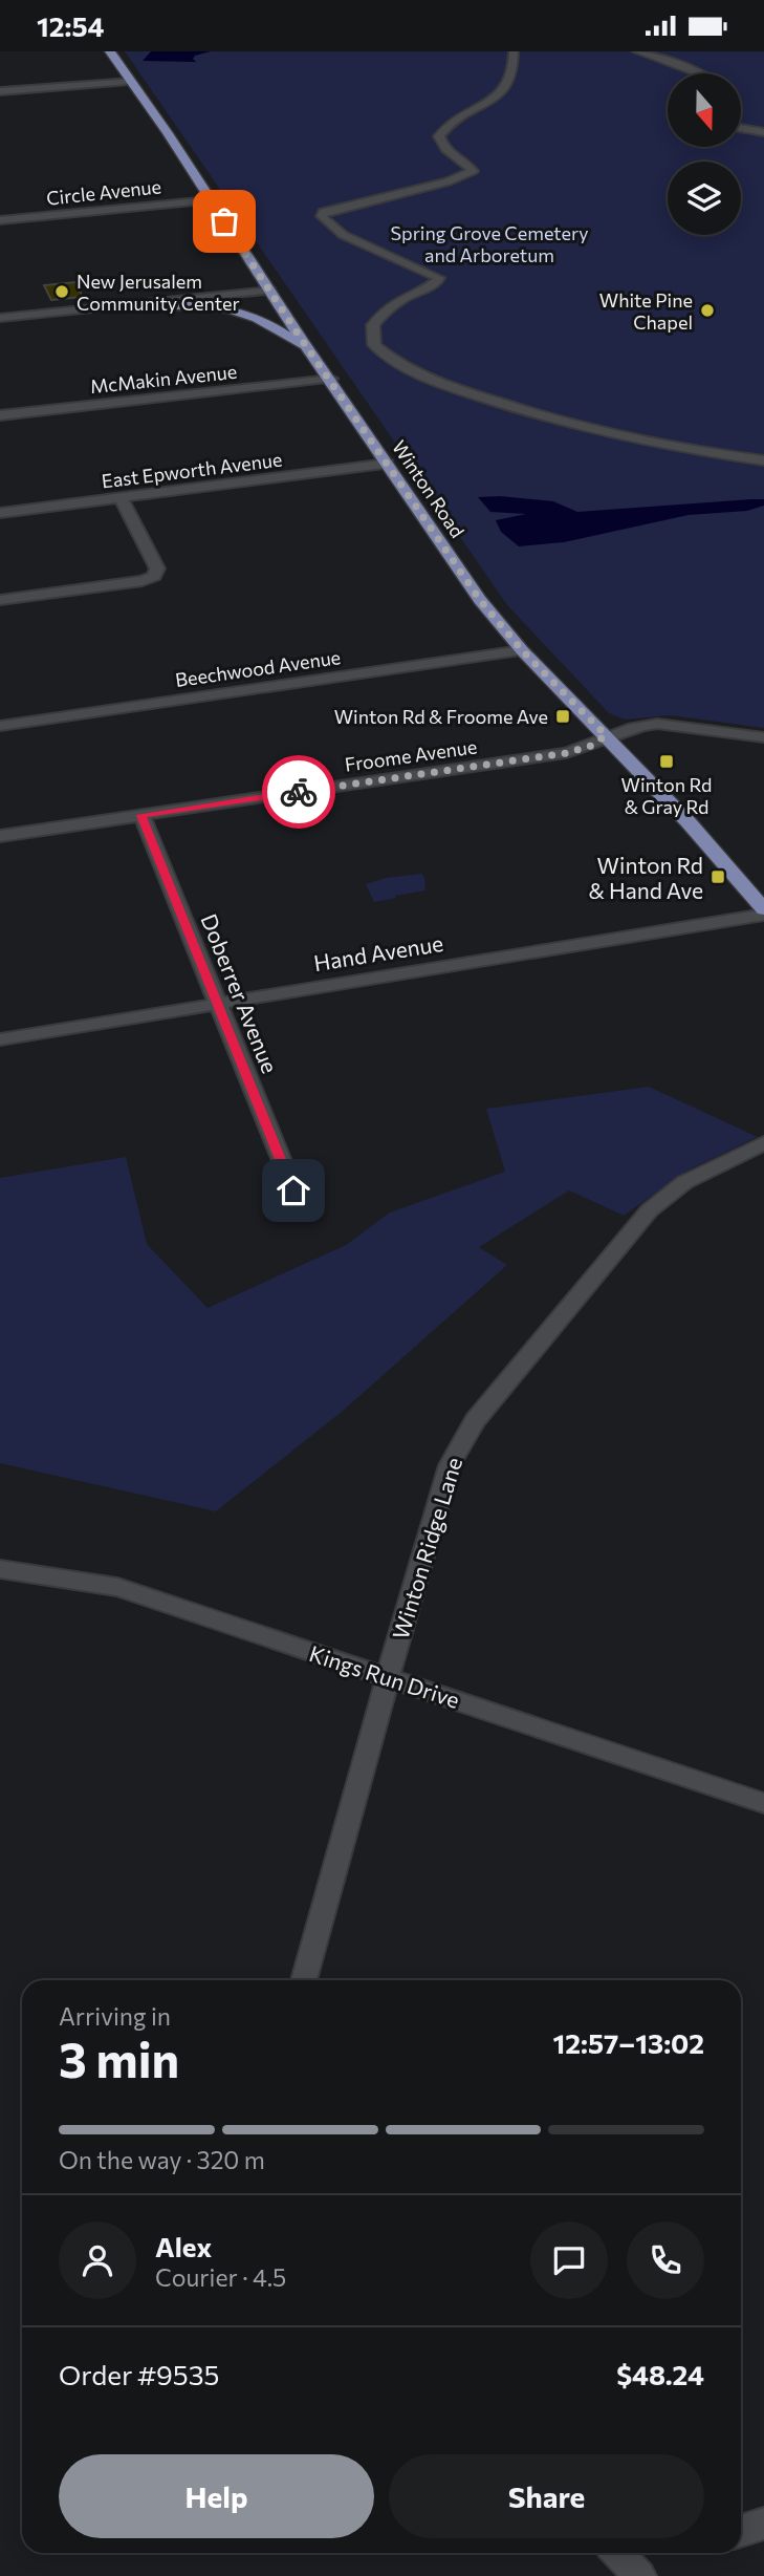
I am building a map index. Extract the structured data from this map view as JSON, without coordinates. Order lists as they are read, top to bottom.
{
  "streets": {
    "main road": ["Winton Road"],
    "street": [
      "Circle Avenue",
      "McMakin Avenue",
      "East Epworth Avenue",
      "Beechwood Avenue",
      "Froome Avenue",
      "Hand Avenue",
      "Doberrer Avenue",
      "Winton Ridge Lane",
      "Kings Run Drive"
    ]
  },
  "crossings": [
    ["Circle Avenue", "Winton Road"],
    ["McMakin Avenue", "Winton Road"],
    ["East Epworth Avenue", "Winton Road"],
    ["Winton Road", "Beechwood Avenue"],
    ["Winton Road", "Froome Avenue"],
    ["Winton Road", "Hand Avenue"],
    ["Froome Avenue", "Doberrer Avenue"],
    ["Hand Avenue", "Doberrer Avenue"],
    ["Winton Ridge Lane", "Kings Run Drive"]
  ],
  "parks": ["Spring Grove Cemetery and Arboretum"],
  "places": {
    "other": ["New Jerusalem Community Center", "White Pine Chapel"],
    "transit": ["Winton Rd & Froome Ave", "Winton Rd & Gray Rd", "Winton Rd & Hand Ave"]
  },
  "north": "bottom",
  "page": {
    "status": "12:54",
    "heading": ["3 min", "Arriving in", "12:57–13:02"],
    "panel": [
      "Alex",
      "Courier · 4.5",
      "Order #9535",
      "$48.24"
    ],
    "bar": "On the way · 320 m",
    "buttons": ["Help", "Share"]
  }
}
